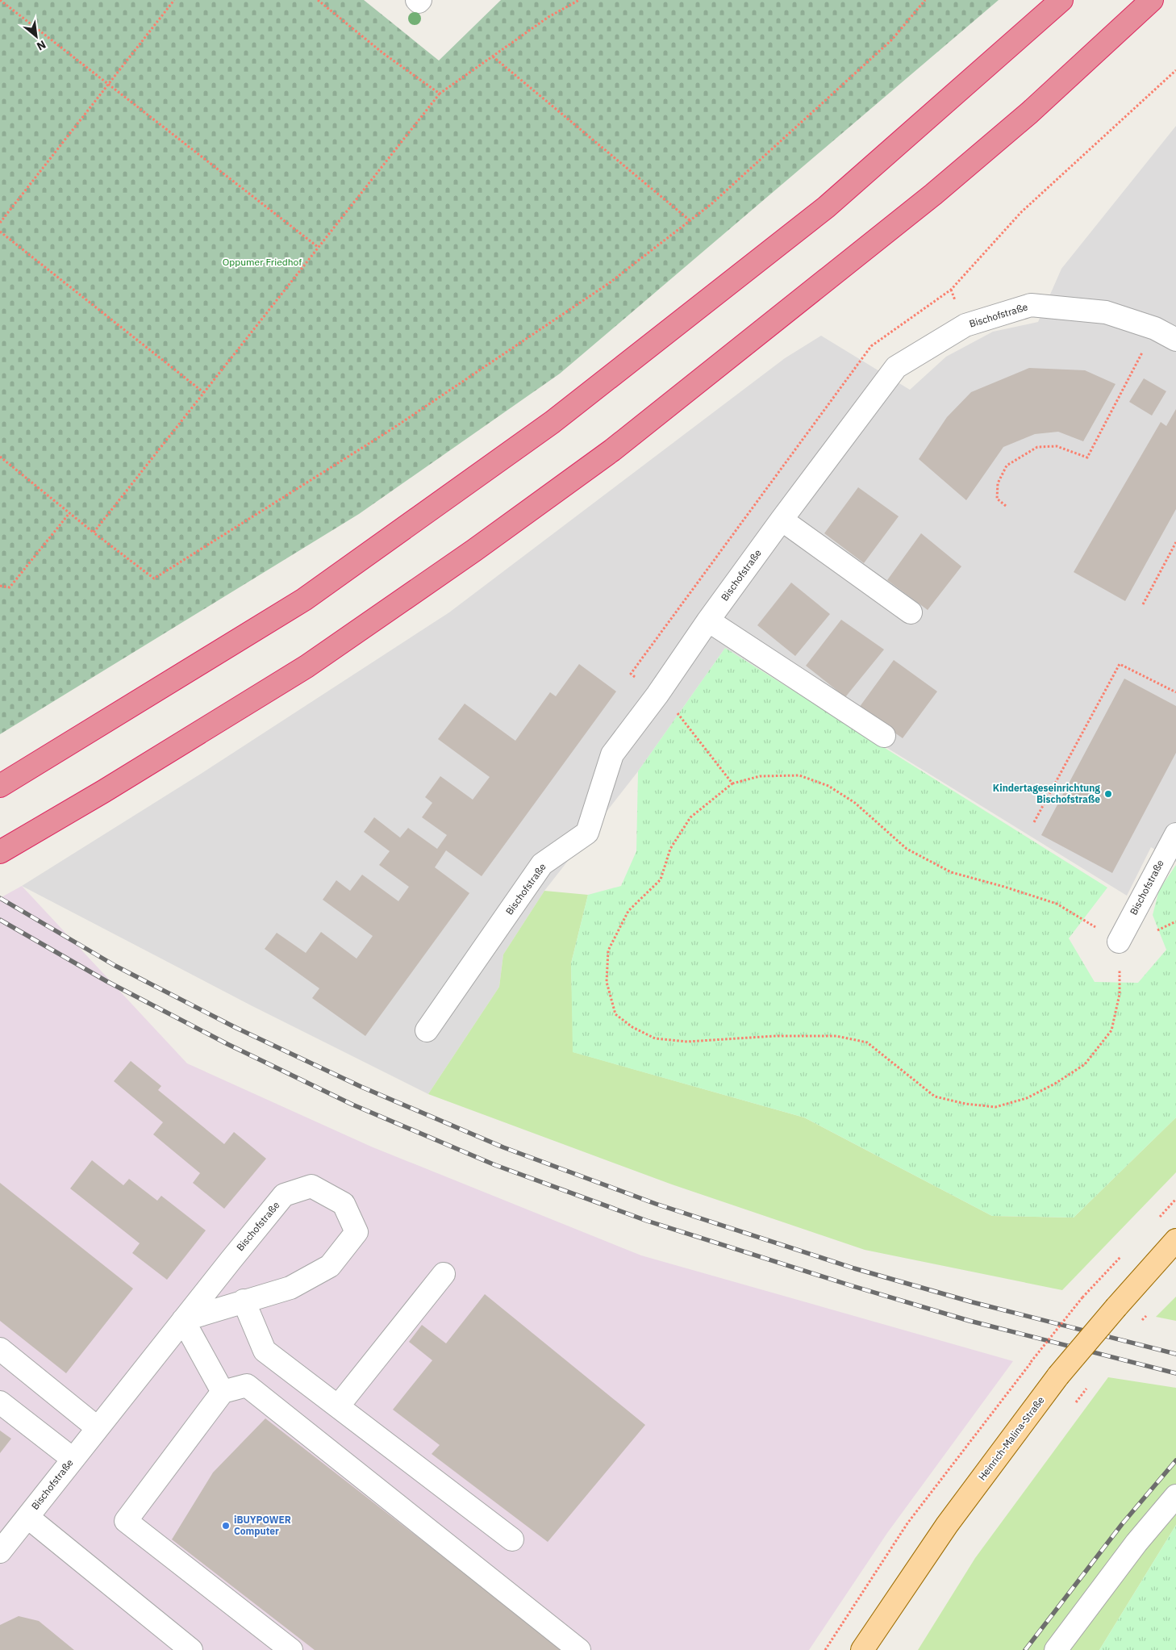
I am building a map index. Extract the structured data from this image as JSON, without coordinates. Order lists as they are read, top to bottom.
{
  "streets": {
    "main road": ["Heinrich-Malina-Straße"],
    "street": ["Bischofstraße"]
  },
  "parks": ["Oppumer Friedhof"],
  "places": ["Kindertageseinrichtung Bischofstraße", "iBUYPOWER Computer"],
  "north": "bottom right"
}
